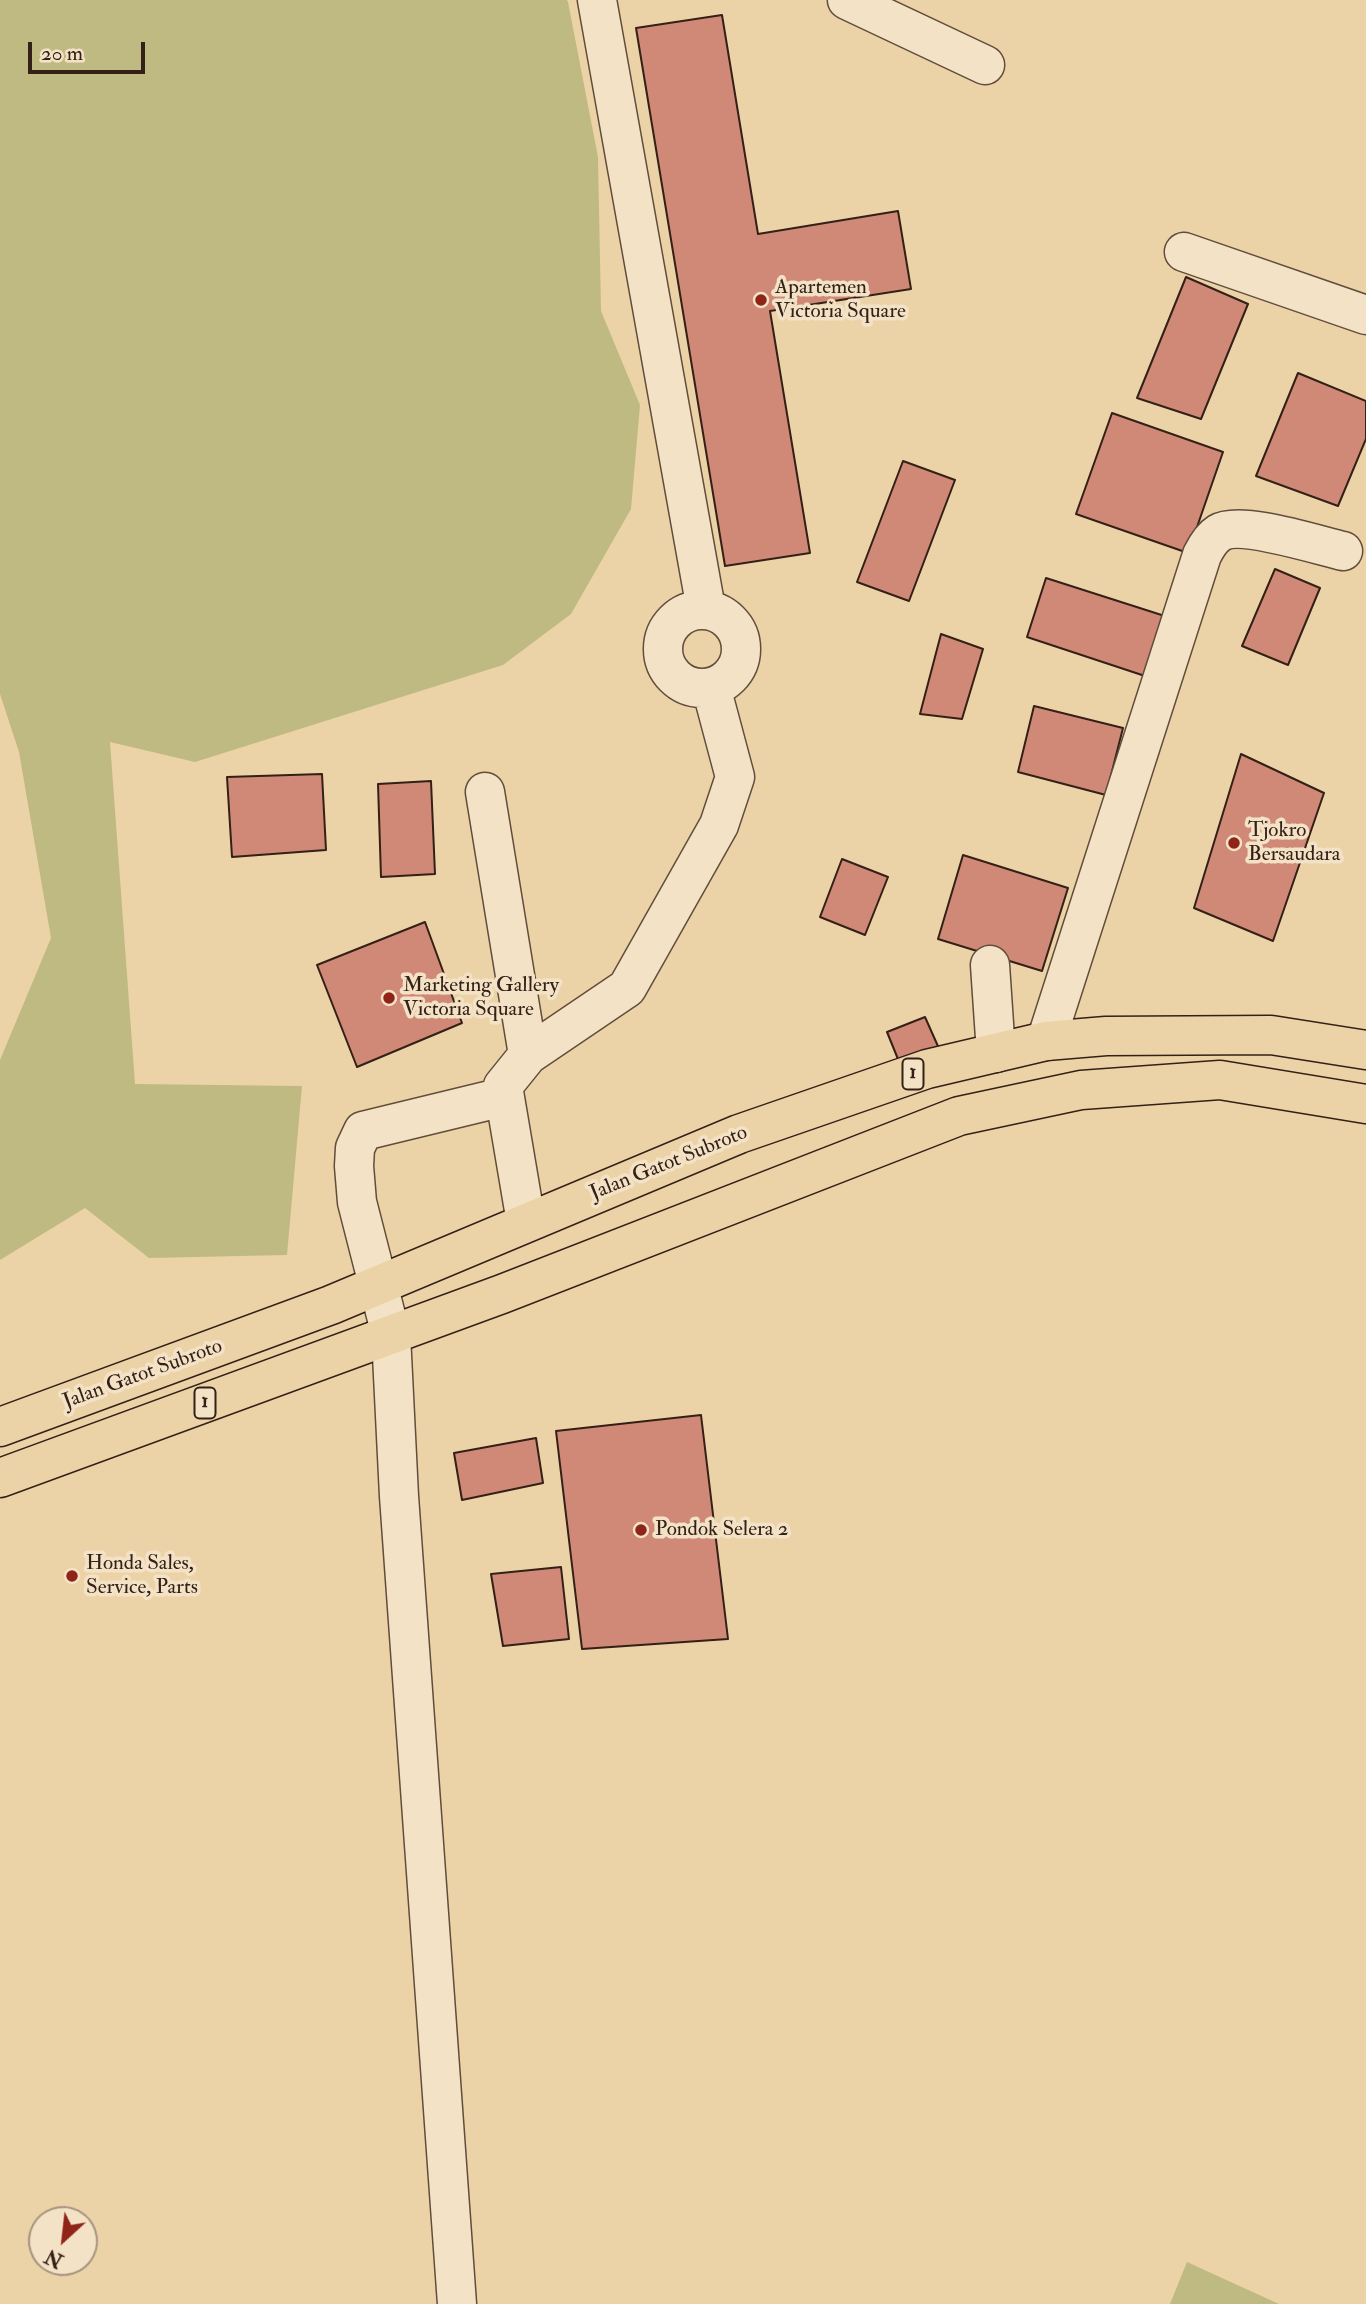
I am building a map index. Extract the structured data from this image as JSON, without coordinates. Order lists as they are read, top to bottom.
{
  "streets": {
    "highway": ["1", "Jalan Gatot Subroto"]
  },
  "places": [
    "Apartemen Victoria Square",
    "Tjokro Bersaudara",
    "Marketing Gallery Victoria Square",
    "Pondok Selera 2",
    "Honda Sales, Service, Parts"
  ],
  "scale_bar": "20 m",
  "north": "bottom left"
}
